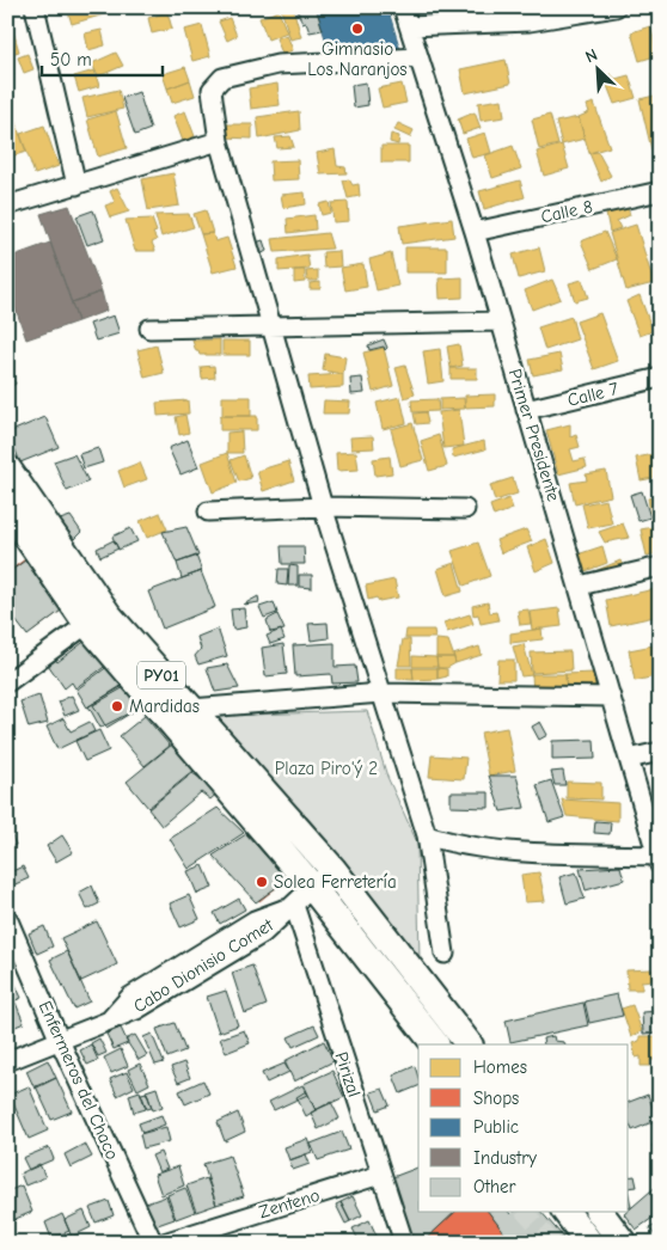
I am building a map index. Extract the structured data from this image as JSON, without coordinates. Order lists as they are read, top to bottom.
{
  "streets": {
    "highway": ["PY01"],
    "street": [
      "Calle 8",
      "Calle 7",
      "Primer Presidente",
      "Cabo Dionisio Comet",
      "Pirizal",
      "Enfermeros del Chaco",
      "Zenteno"
    ]
  },
  "crossings": [
    ["Calle 8", "Primer Presidente"],
    ["Calle 7", "Primer Presidente"],
    ["PY01", "Cabo Dionisio Comet"],
    ["PY01", "Pirizal"],
    ["Cabo Dionisio Comet", "Pirizal"],
    ["Cabo Dionisio Comet", "Enfermeros del Chaco"],
    ["Pirizal", "Zenteno"]
  ],
  "parks": ["Plaza Piro'ý 2"],
  "places": ["Gimnasio Los Naranjos", "Mardidas", "Solea Ferretería"],
  "legend": [
    "Homes",
    "Shops",
    "Public",
    "Industry",
    "Other"
  ],
  "scale_bar": "50 m",
  "north": "top left"
}
